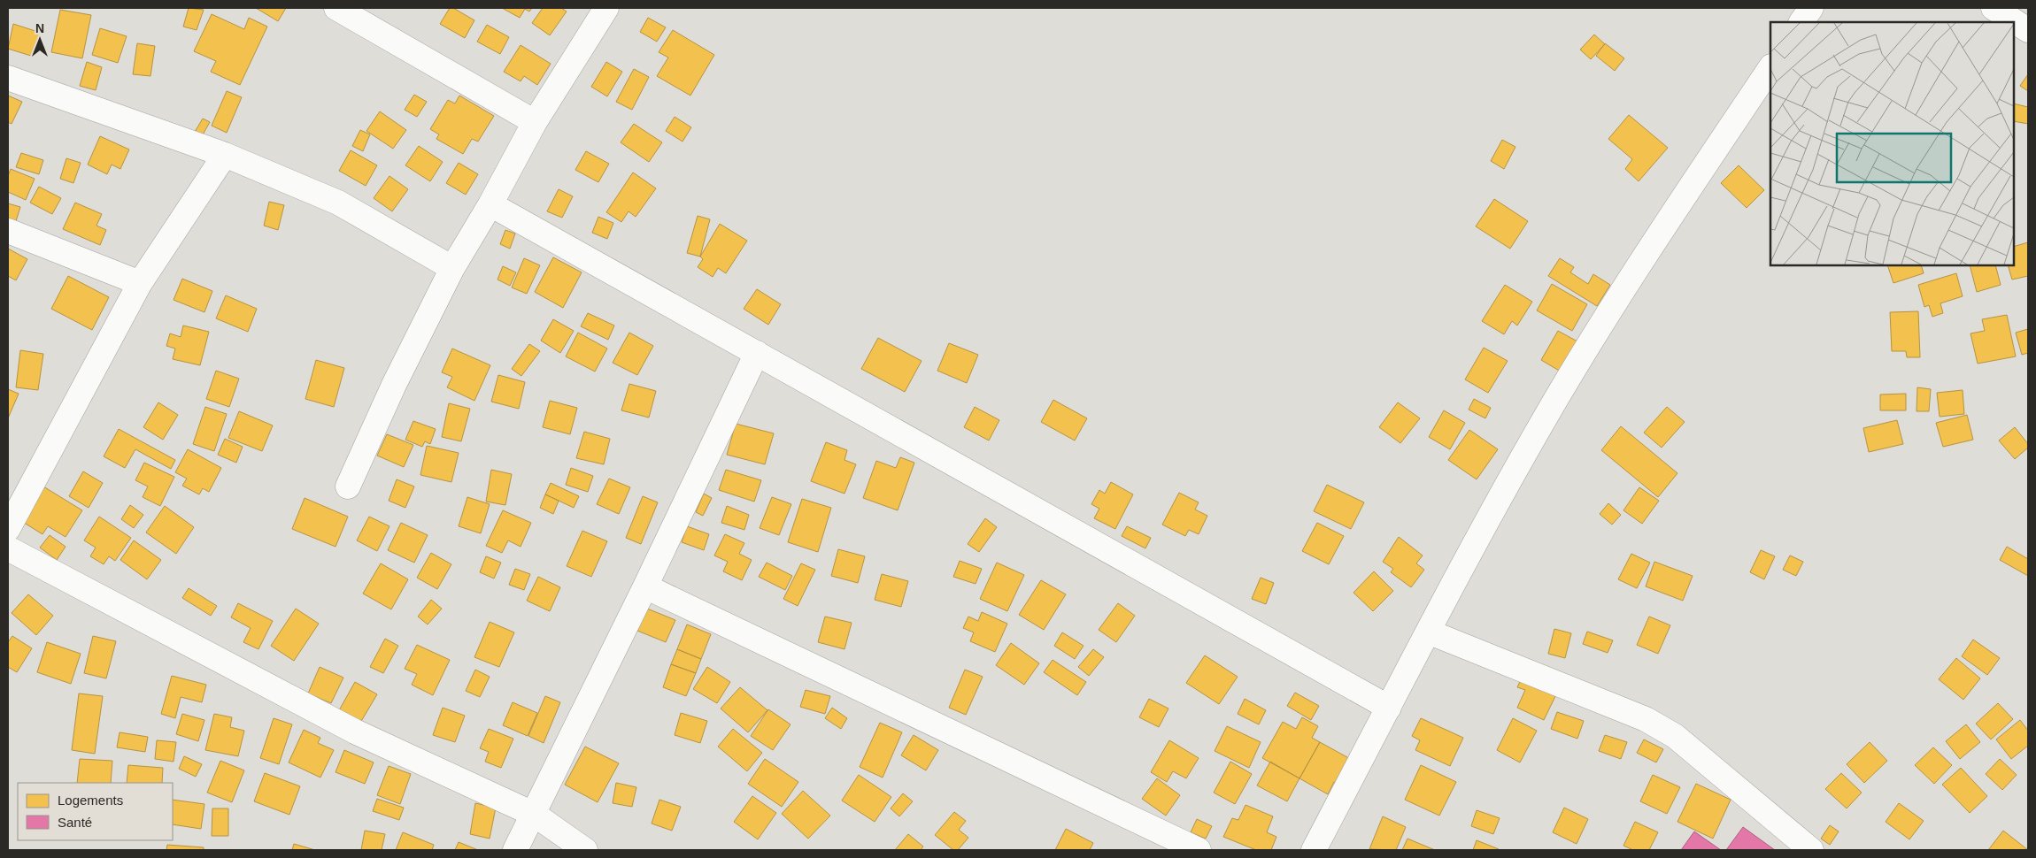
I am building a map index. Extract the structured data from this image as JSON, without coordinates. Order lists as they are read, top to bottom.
{
  "legend": ["Logements", "Santé"],
  "north": "top"
}
